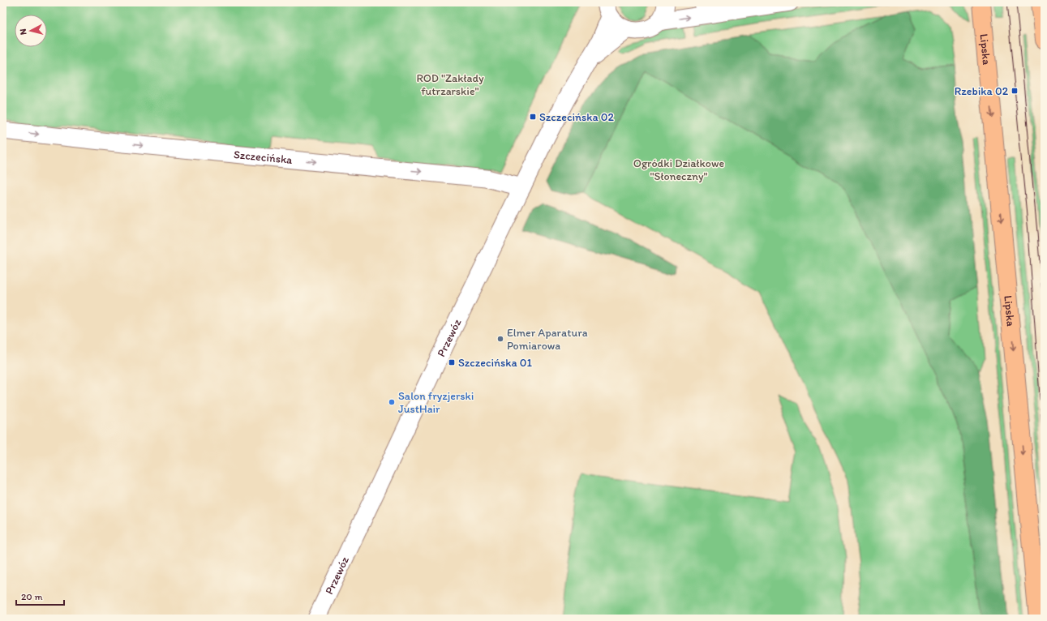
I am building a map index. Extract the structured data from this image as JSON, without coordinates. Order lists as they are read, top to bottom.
{
  "streets": {
    "main road": ["Lipska"],
    "street": ["Szczecińska", "Przewóz"]
  },
  "crossings": [
    ["Szczecińska", "Przewóz"]
  ],
  "one_way": ["Lipska", "Szczecińska"],
  "parks": ["ROD \"Zakłady futrzarskie\"", "Ogródki Działkowe \"Słoneczny\""],
  "places": {
    "transit": ["Rzebika 02", "Szczecińska 02", "Szczecińska 01"],
    "other": ["Elmer Aparatura Pomiarowa", "Salon fryzjerski JustHair"]
  },
  "scale_bar": "20 m",
  "north": "left"
}
